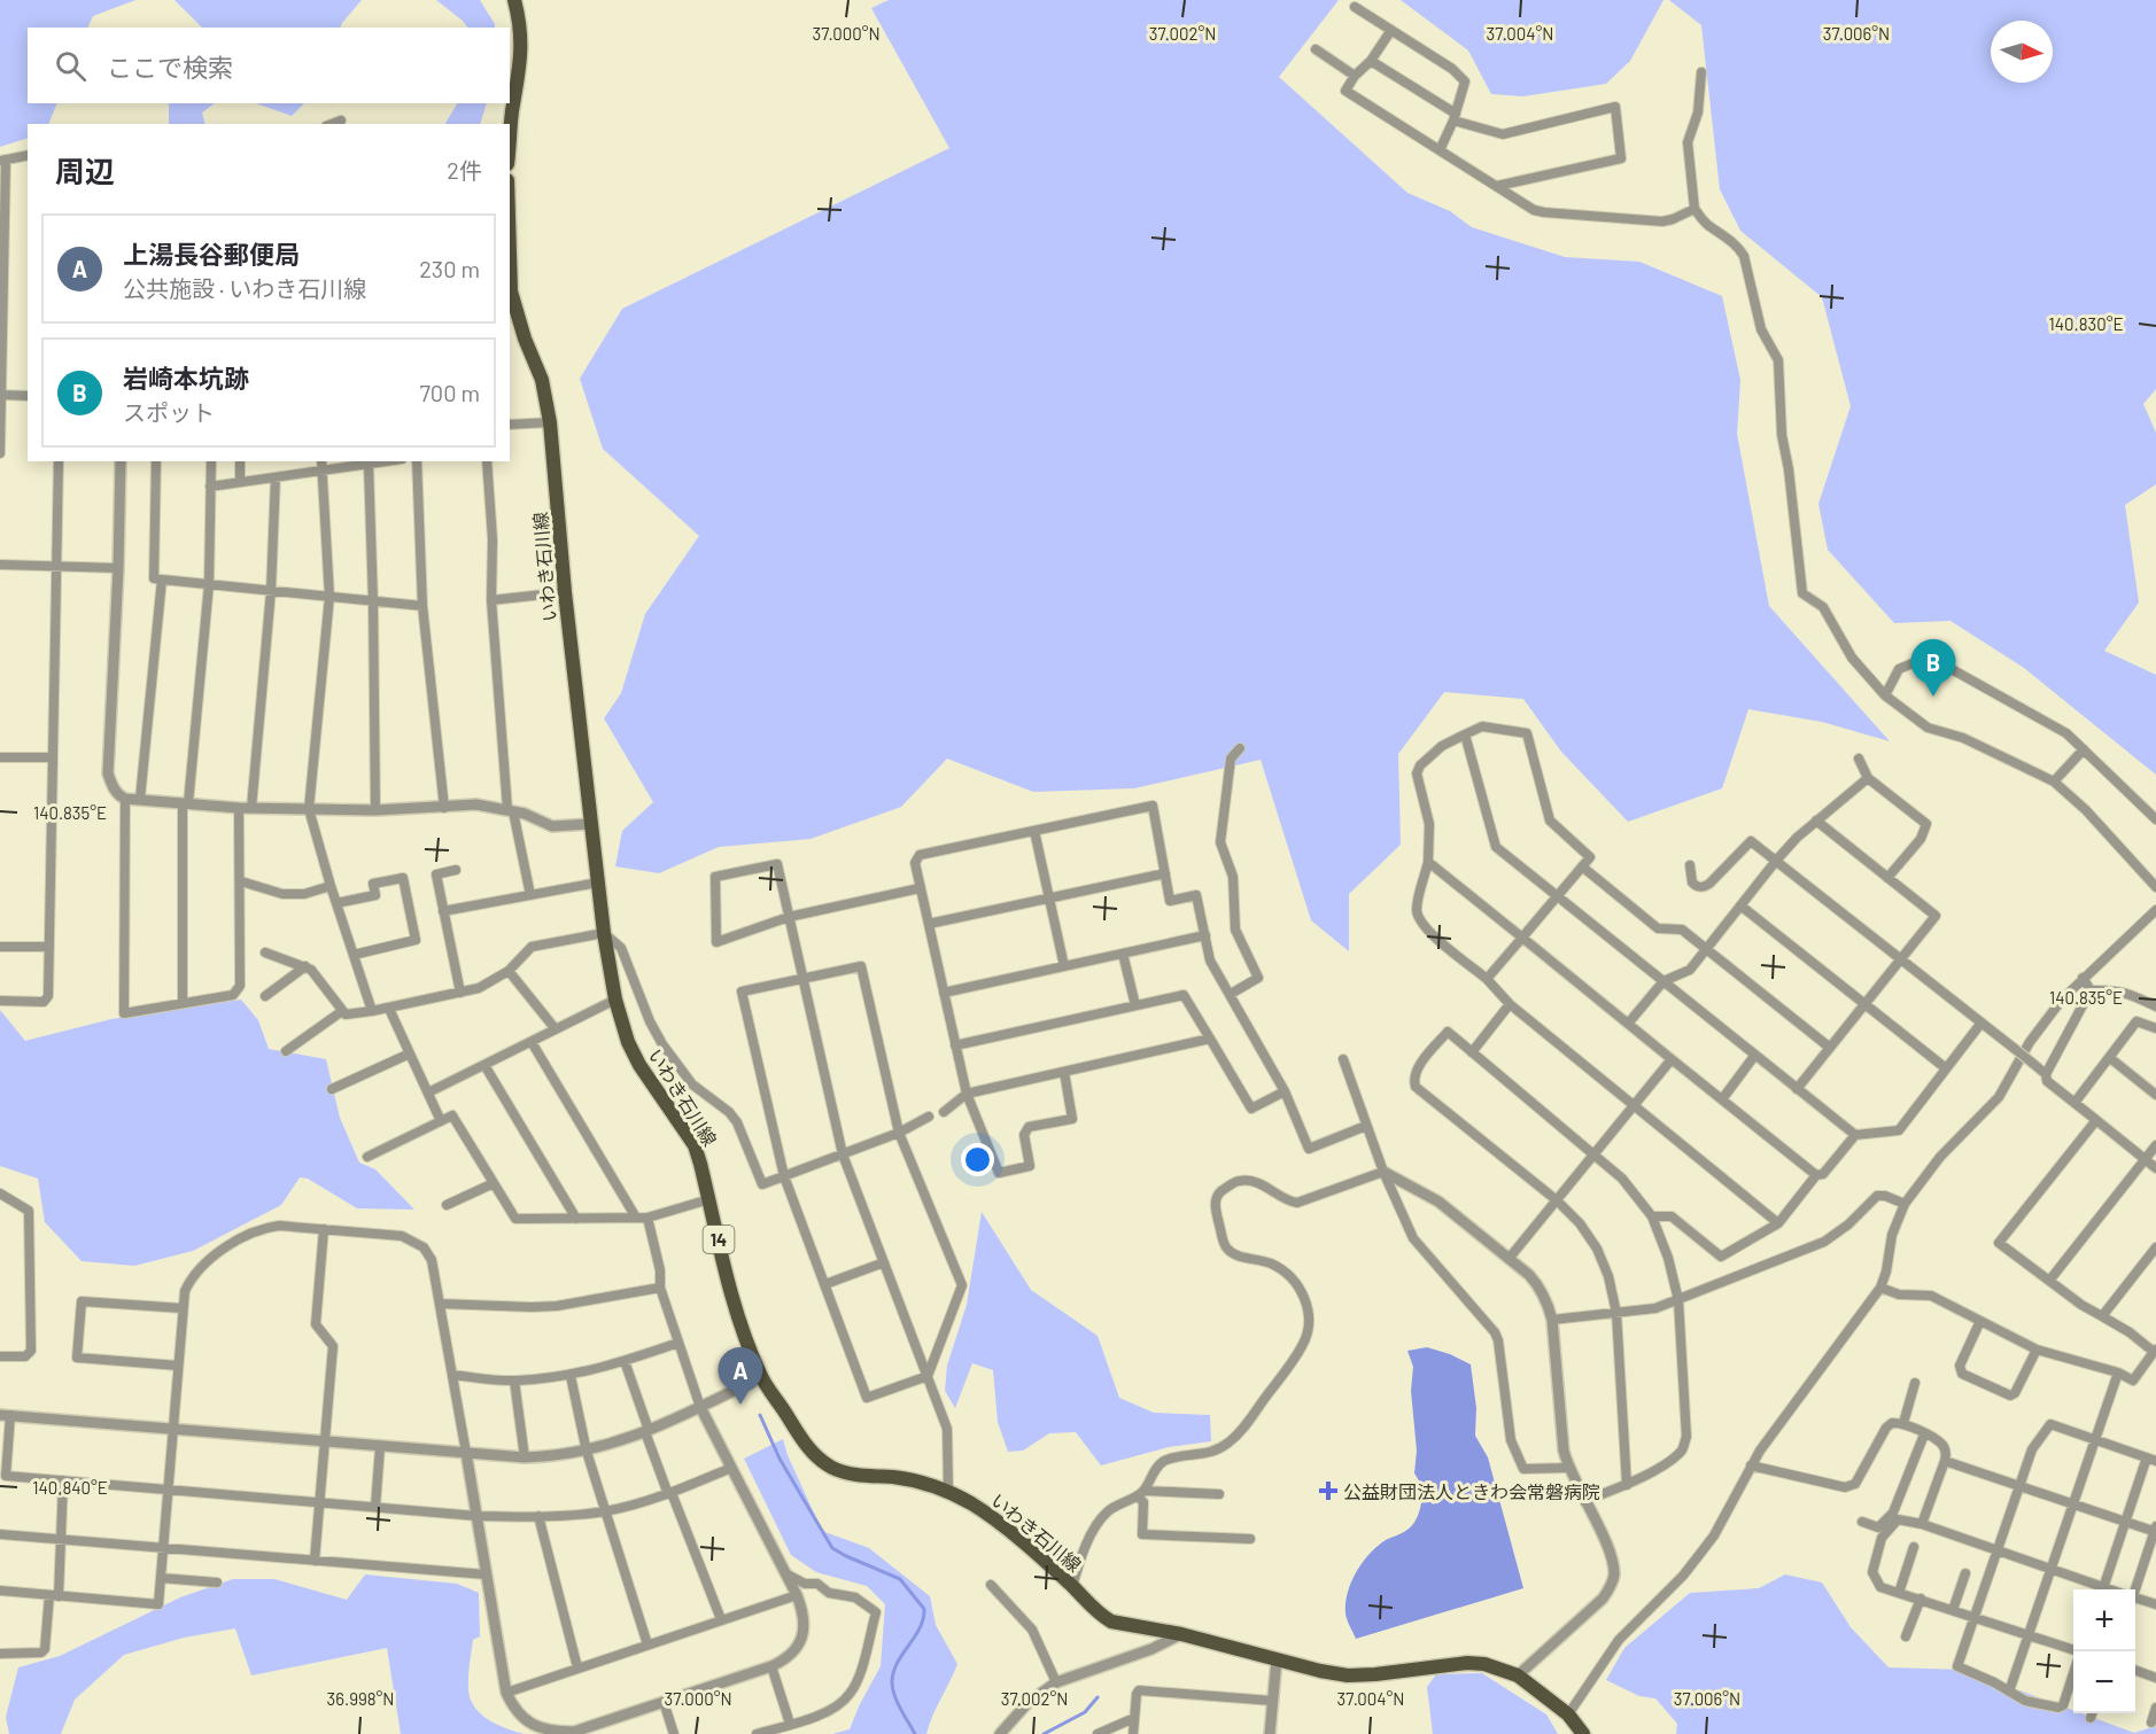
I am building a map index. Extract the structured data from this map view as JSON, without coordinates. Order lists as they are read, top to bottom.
{
  "streets": {
    "main road": ["いわき石川線", "14"]
  },
  "places": {
    "health": ["公益財団法人ときわ会常磐病院"]
  },
  "north": "right",
  "page": {
    "search": "ここで検索",
    "heading": ["周辺", "2件"],
    "list": [
      {
        "mark": "A",
        "name": "上湯長谷郵便局",
        "note": "公共施設 · いわき石川線",
        "value": "230 m"
      },
      {
        "mark": "B",
        "name": "岩崎本坑跡",
        "note": "スポット",
        "value": "700 m"
      }
    ],
    "pins": ["B", "A"],
    "map_buttons": ["+", "−"]
  },
  "coordinates": [
    "37.000°N",
    "37.002°N",
    "37.004°N",
    "37.006°N",
    "140.830°E",
    "140.835°E",
    "140.840°E",
    "36.998°N"
  ]
}
